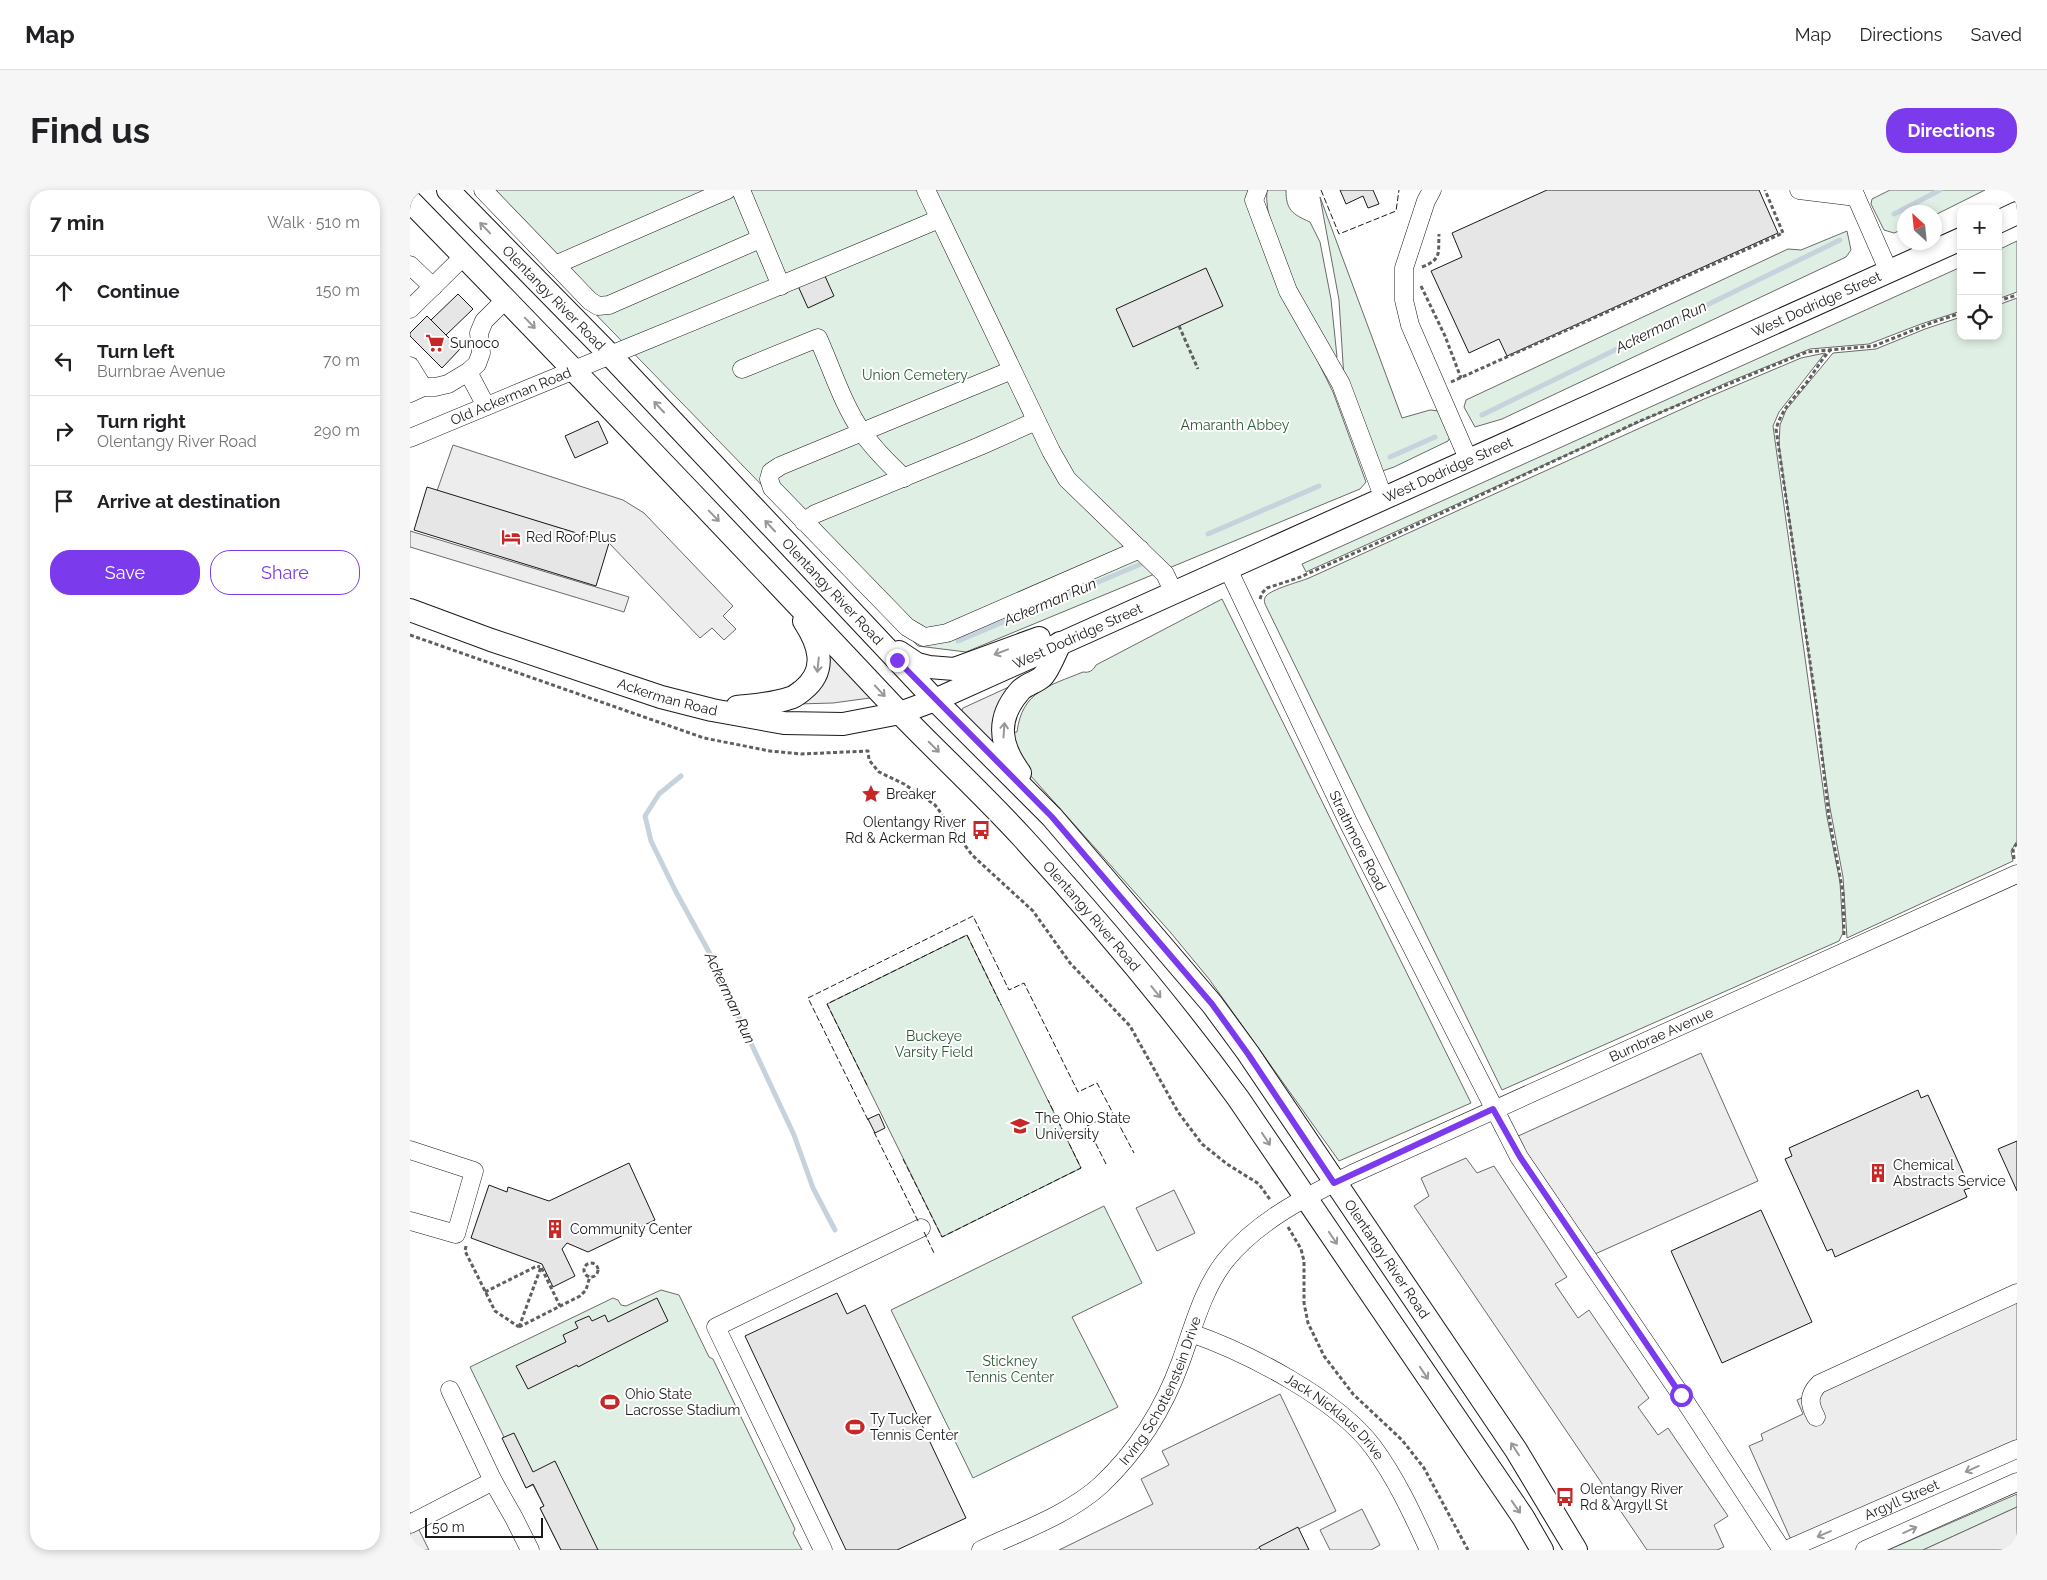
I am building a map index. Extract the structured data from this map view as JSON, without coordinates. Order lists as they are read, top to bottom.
{
  "streets": {
    "main road": ["Olentangy River Road", "West Dodridge Street", "Ackerman Road"],
    "street": [
      "Old Ackerman Road",
      "Strathmore Road",
      "Burnbrae Avenue",
      "Irving Schottenstein Drive",
      "Jack Nicklaus Drive",
      "Argyll Street"
    ]
  },
  "crossings": [
    ["Olentangy River Road", "West Dodridge Street"],
    ["Olentangy River Road", "Old Ackerman Road"],
    ["Olentangy River Road", "Ackerman Road"],
    ["Olentangy River Road", "Burnbrae Avenue"],
    ["Olentangy River Road", "Irving Schottenstein Drive"],
    ["West Dodridge Street", "Ackerman Road"],
    ["West Dodridge Street", "Strathmore Road"],
    ["Strathmore Road", "Burnbrae Avenue"],
    ["Strathmore Road", "Argyll Street"],
    ["Burnbrae Avenue", "Irving Schottenstein Drive"],
    ["Irving Schottenstein Drive", "Jack Nicklaus Drive"]
  ],
  "water": ["Ackerman Run"],
  "parks": [
    "Union Cemetery",
    "Amaranth Abbey",
    "Buckeye Varsity Field",
    "Stickney Tennis Center"
  ],
  "places": {
    "supermarket": ["Sunoco"],
    "hotel": ["Red Roof Plus"],
    "place": ["Breaker"],
    "bus stop": ["Olentangy River Rd & Ackerman Rd", "Olentangy River Rd & Argyll St"],
    "school or university": ["The Ohio State University"],
    "building": ["Chemical Abstracts Service", "Community Center"],
    "sports": ["Ohio State Lacrosse Stadium", "Ty Tucker Tennis Center"]
  },
  "scale_bar": "50 m",
  "north": "top left",
  "page": {
    "header": "Map",
    "nav": ["Map", "Directions", "Saved"],
    "buttons": [
      "Directions",
      ["Save", "Share"]
    ],
    "title": "Find us",
    "heading": ["7 min", "Walk · 510 m"],
    "map_buttons": ["+", "−"],
    "list": [
      ["Continue", "150 m"],
      ["Turn left", "Burnbrae Avenue", "70 m"],
      ["Turn right", "Olentangy River Road", "290 m"],
      "Arrive at destination"
    ],
    "scale": "50 m"
  }
}
